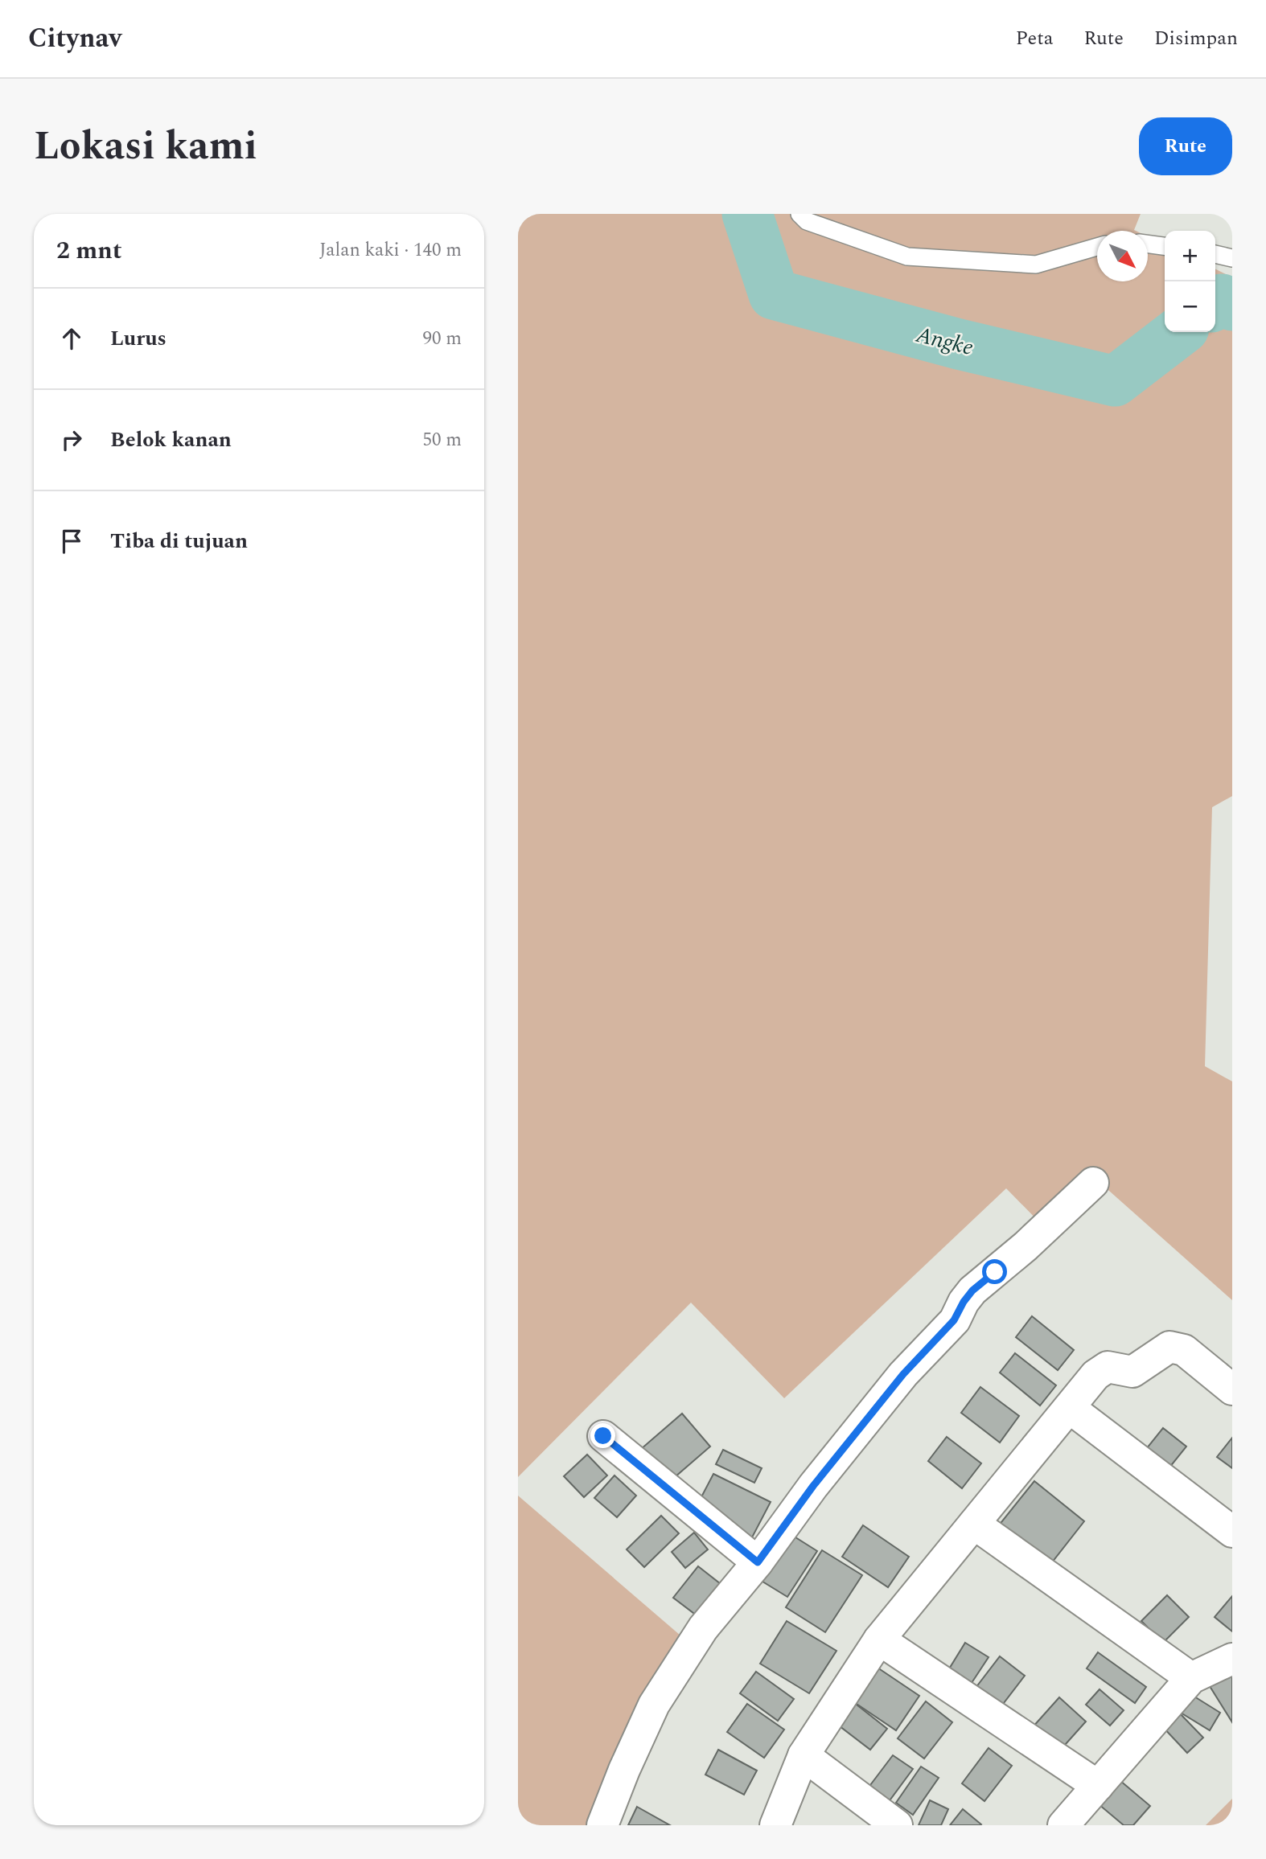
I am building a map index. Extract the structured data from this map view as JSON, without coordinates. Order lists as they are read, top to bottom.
{
  "water": ["Angke"],
  "north": "bottom right",
  "page": {
    "header": "Citynav",
    "nav": ["Peta", "Rute", "Disimpan"],
    "title": "Lokasi kami",
    "buttons": "Rute",
    "heading": ["2 mnt", "Jalan kaki · 140 m"],
    "map_buttons": ["+", "−"],
    "list": [
      ["Lurus", "90 m"],
      ["Belok kanan", "50 m"],
      "Tiba di tujuan"
    ]
  }
}
